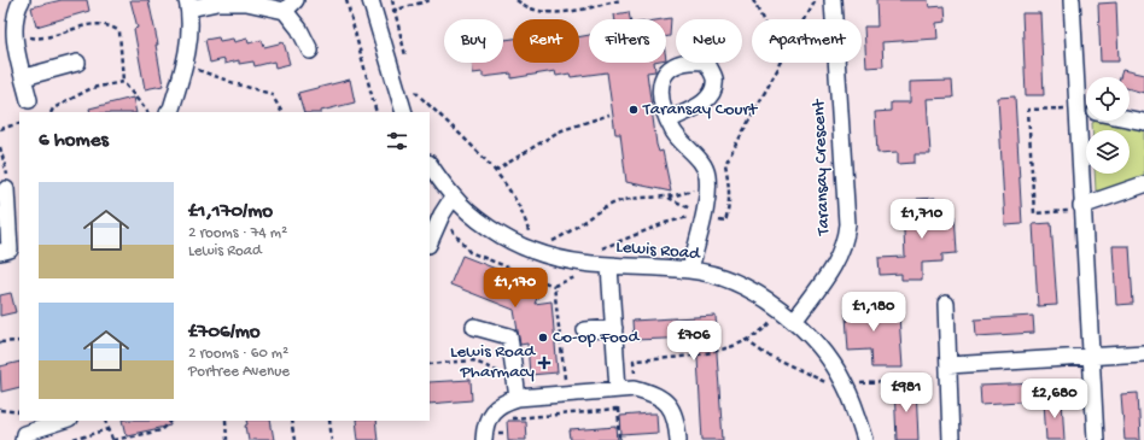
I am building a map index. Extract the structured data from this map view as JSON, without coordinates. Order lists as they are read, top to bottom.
{
  "streets": {
    "street": ["Taransay Crescent", "Lewis Road"]
  },
  "crossings": [
    ["Taransay Crescent", "Lewis Road"]
  ],
  "places": {
    "other": ["Taransay Court", "Co-op Food"],
    "health": ["Lewis Road Pharmacy"]
  },
  "page": {
    "chip": [
      "Buy",
      "Rent",
      "Filters",
      "New",
      "Apartment"
    ],
    "heading": "6 homes",
    "list": [
      {
        "name": "£1,170/mo",
        "note": "2 rooms · 74 m² · Lewis Road"
      },
      {
        "name": "£706/mo",
        "note": "2 rooms · 60 m² · Portree Avenue"
      }
    ],
    "price": [
      "£1,710",
      "£1,170",
      "£1,180",
      "£706",
      "£981",
      "£2,680"
    ]
  }
}
